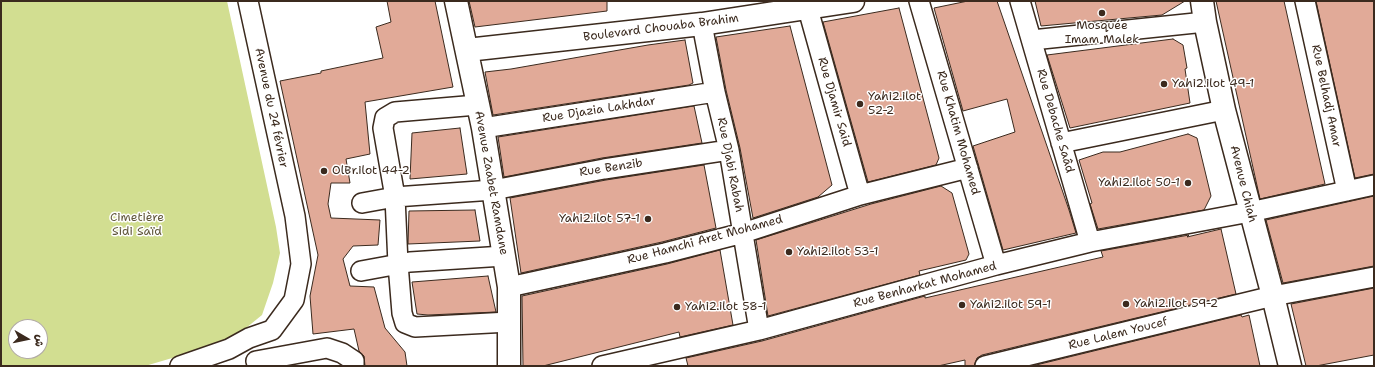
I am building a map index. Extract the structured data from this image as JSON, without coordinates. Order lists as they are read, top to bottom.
{
  "streets": {
    "street": [
      "Boulevard Chouaba Brahim",
      "Rue Belhadj Amar",
      "Rue Djamir Said",
      "Avenue du 24 février",
      "Rue Djazia Lakhdar",
      "Rue Debache Saâd",
      "Rue Khatim Mohamed",
      "Rue Djabi Rabah",
      "Rue Benzib",
      "Avenue Zaabet Ramdane",
      "Avenue Chiah",
      "Rue Hamchi Aret Mohamed",
      "Rue Benharkat Mohamed",
      "Rue Lalem Youcef"
    ]
  },
  "crossings": [
    ["Boulevard Chouaba Brahim", "Rue Djamir Said"],
    ["Boulevard Chouaba Brahim", "Rue Djabi Rabah"],
    ["Boulevard Chouaba Brahim", "Avenue Zaabet Ramdane"],
    ["Rue Belhadj Amar", "Rue Benharkat Mohamed"],
    ["Rue Djamir Said", "Rue Hamchi Aret Mohamed"],
    ["Rue Djazia Lakhdar", "Rue Djabi Rabah"],
    ["Rue Djazia Lakhdar", "Avenue Zaabet Ramdane"],
    ["Rue Debache Saâd", "Rue Benharkat Mohamed"],
    ["Rue Khatim Mohamed", "Rue Hamchi Aret Mohamed"],
    ["Rue Khatim Mohamed", "Rue Benharkat Mohamed"],
    ["Rue Djabi Rabah", "Rue Benzib"],
    ["Rue Djabi Rabah", "Rue Hamchi Aret Mohamed"],
    ["Rue Djabi Rabah", "Rue Benharkat Mohamed"],
    ["Rue Benzib", "Avenue Zaabet Ramdane"],
    ["Avenue Zaabet Ramdane", "Rue Hamchi Aret Mohamed"],
    ["Avenue Chiah", "Rue Benharkat Mohamed"],
    ["Avenue Chiah", "Rue Lalem Youcef"]
  ],
  "parks": ["Cimetière Sidi Saïd"],
  "places": [
    "Mosquée Imam Malek",
    "Yahi2.ilot 49-1",
    "Yahi2.ilot 52-2",
    "OlBr.ilot 44-2",
    "Yahi2.ilot 50-1",
    "Yahi2.ilot 57-1",
    "Yahi2.ilot 53-1",
    "Yahi2.ilot 59-2",
    "Yahi2.ilot 59-1",
    "Yahi2.ilot 58-1"
  ],
  "north": "right"
}
